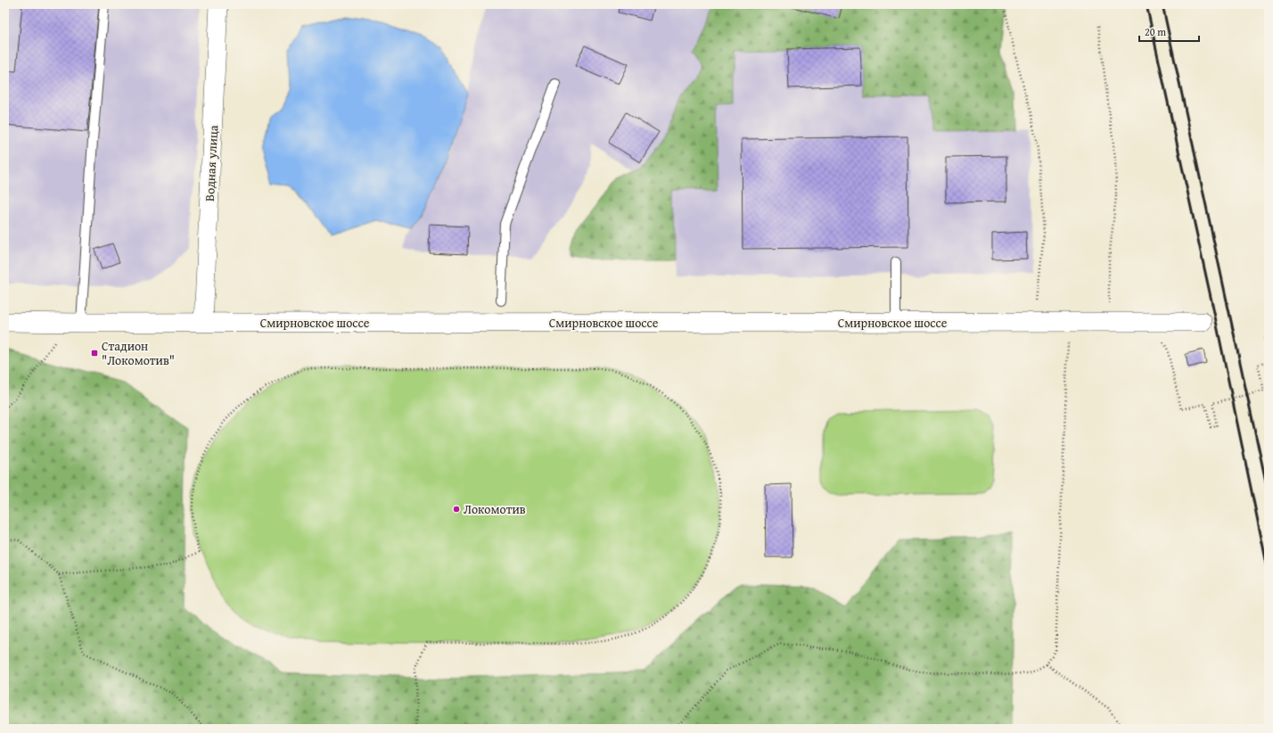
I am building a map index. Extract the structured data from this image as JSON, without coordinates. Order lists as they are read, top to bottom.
{
  "streets": {
    "street": ["Водная улица", "Смирновское шоссе"]
  },
  "crossings": [
    ["Водная улица", "Смирновское шоссе"]
  ],
  "places": {
    "transit": ["Стадион \"Локомотив\""],
    "other": ["Локомотив"]
  },
  "scale_bar": "20 m"
}
